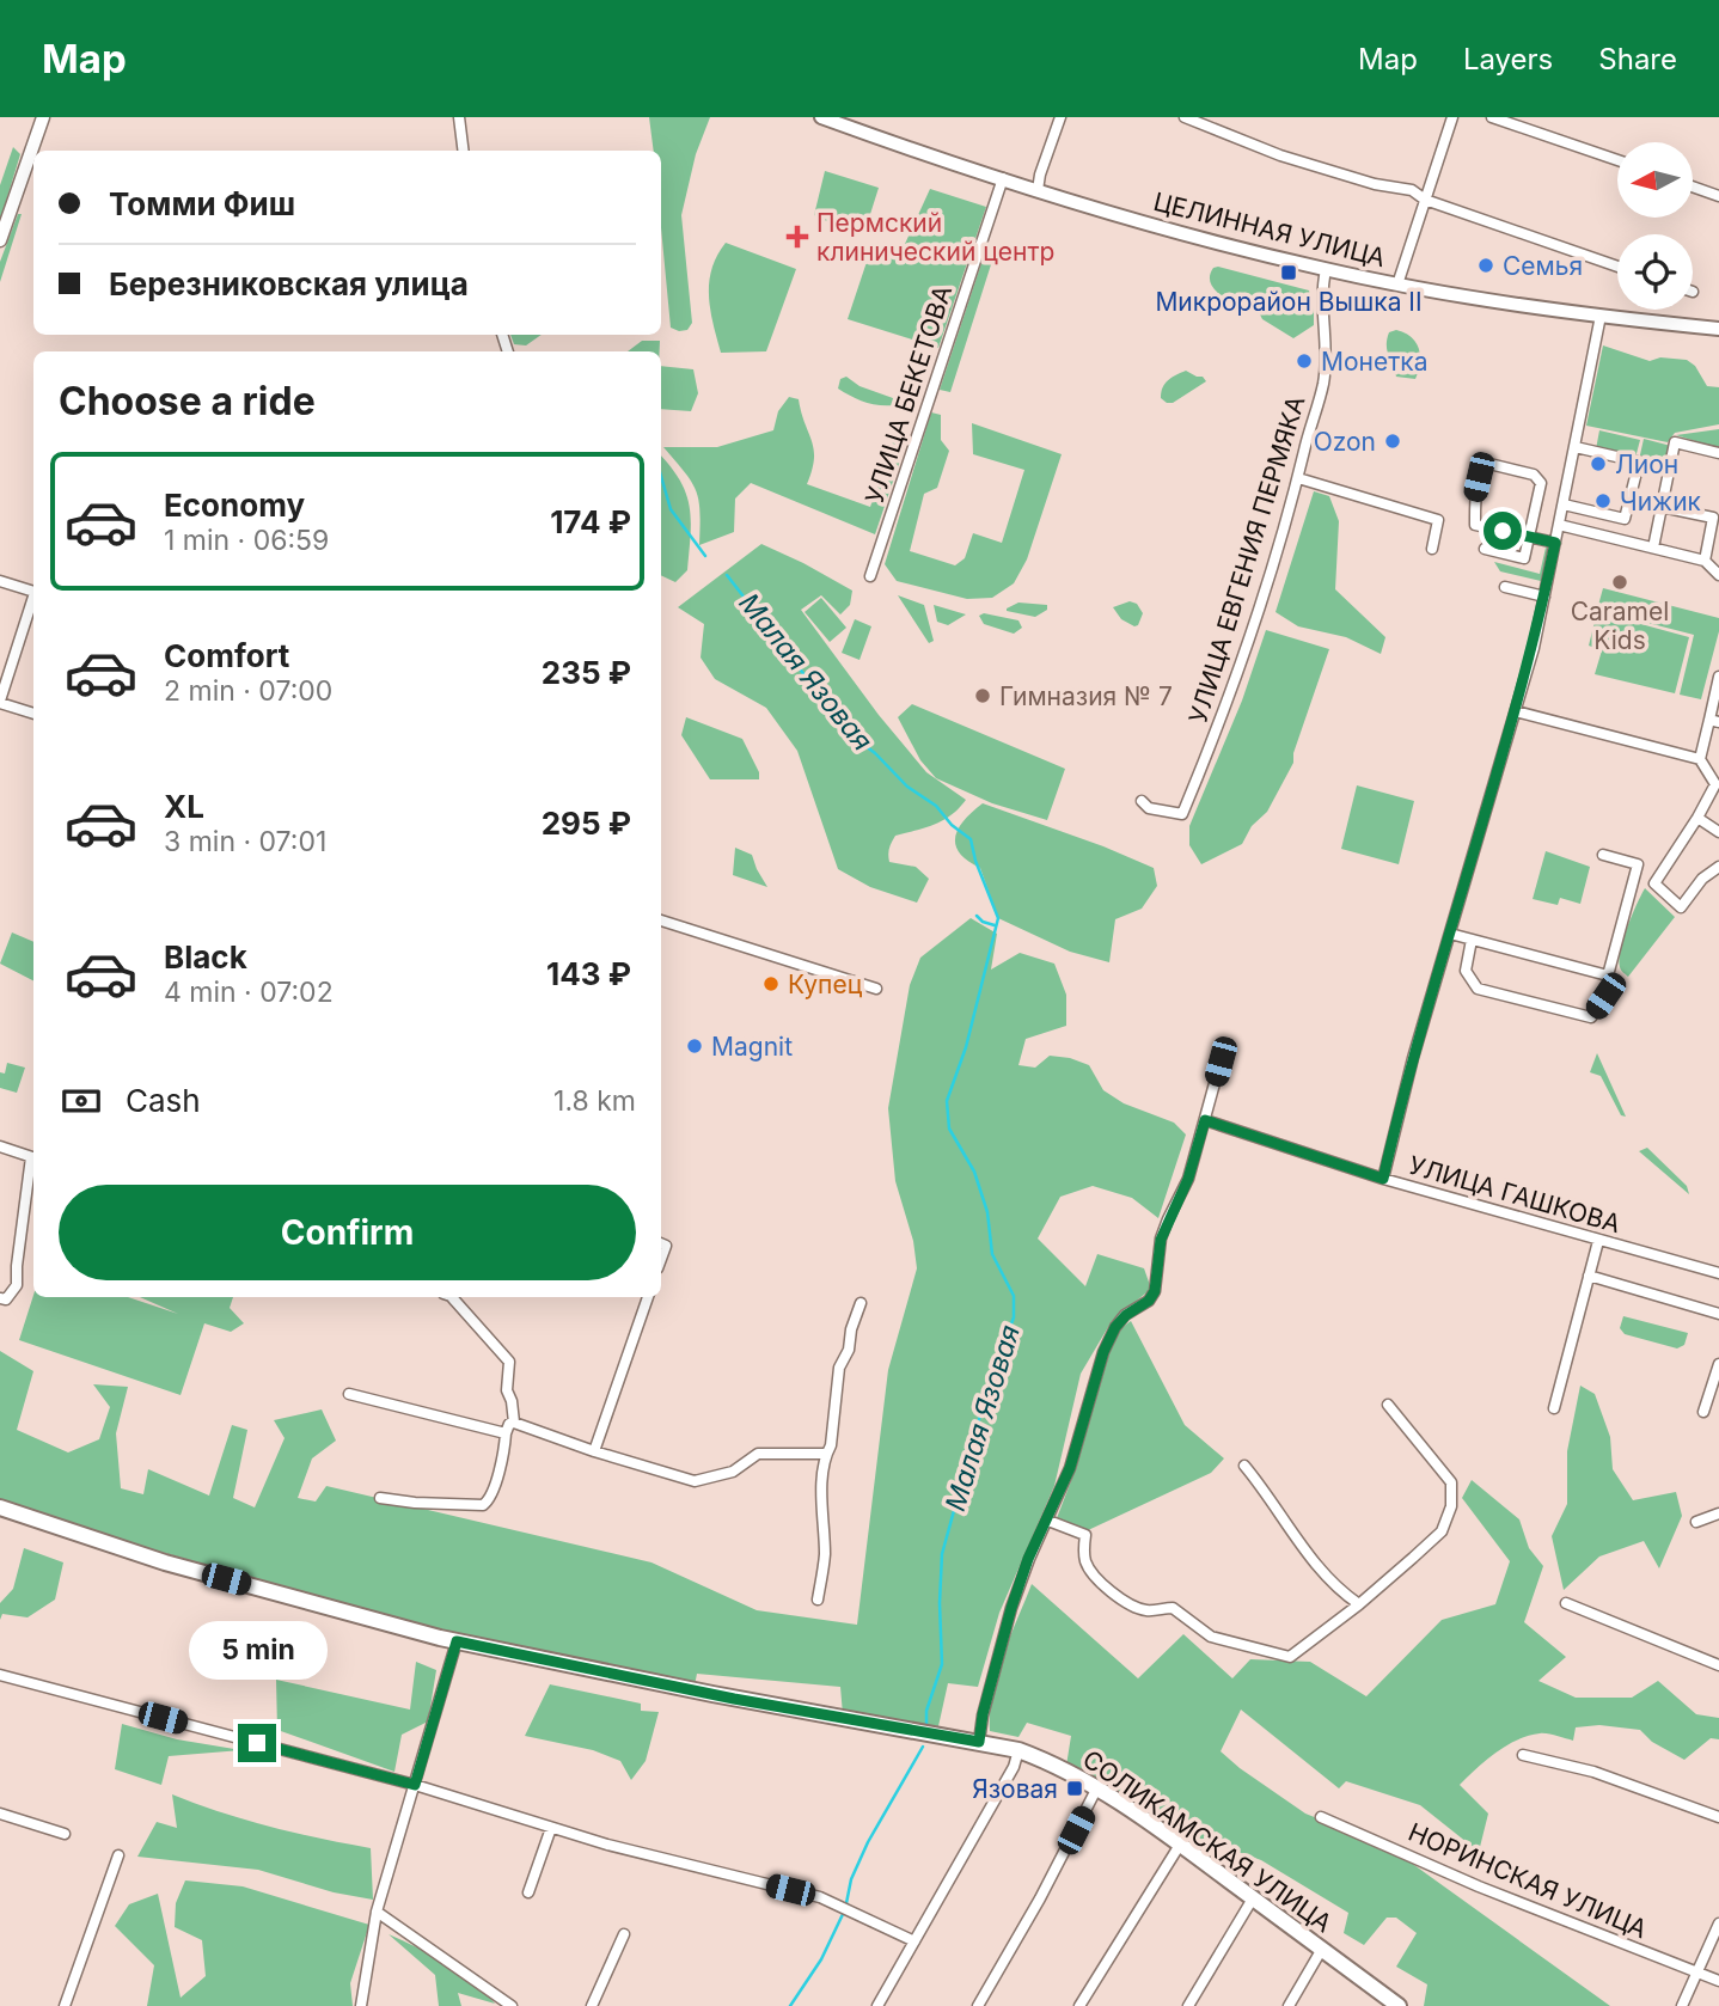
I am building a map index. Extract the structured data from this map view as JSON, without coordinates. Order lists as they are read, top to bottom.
{
  "streets": {
    "main road": ["ЦЕЛИННАЯ УЛИЦА", "СОЛИКАМСКАЯ УЛИЦА"],
    "street": [
      "УЛИЦА БЕКЕТОВА",
      "УЛИЦА ЕВГЕНИЯ ПЕРМЯКА",
      "УЛИЦА ГАШКОВА",
      "НОРИНСКАЯ УЛИЦА"
    ]
  },
  "crossings": [
    ["ЦЕЛИННАЯ УЛИЦА", "УЛИЦА БЕКЕТОВА"],
    ["ЦЕЛИННАЯ УЛИЦА", "УЛИЦА ЕВГЕНИЯ ПЕРМЯКА"]
  ],
  "water": ["Малая Язовая"],
  "places": {
    "health": ["Пермский клинический центр"],
    "other": [
      "Семья",
      "Монетка",
      "Ozon",
      "Лион",
      "Чижик",
      "Caramel Kids",
      "Гимназия № 7",
      "Купец",
      "Magnit"
    ],
    "transit": ["Микрорайон Вышка II", "Язовая"]
  },
  "north": "left",
  "page": {
    "header": "Map",
    "nav": ["Map", "Layers", "Share"],
    "banner": ["Томми Фиш", "Березниковская улица"],
    "heading": "Choose a ride",
    "list": [
      {
        "name": "Economy",
        "note": "1 min · 06:59",
        "value": "174 ₽"
      },
      {
        "name": "Comfort",
        "note": "2 min · 07:00",
        "value": "235 ₽"
      },
      {
        "name": "XL",
        "note": "3 min · 07:01",
        "value": "295 ₽"
      },
      {
        "name": "Black",
        "note": "4 min · 07:02",
        "value": "143 ₽"
      }
    ],
    "pay": ["Cash", "1.8 km"],
    "buttons": "Confirm",
    "bubble": "5 min"
  }
}
